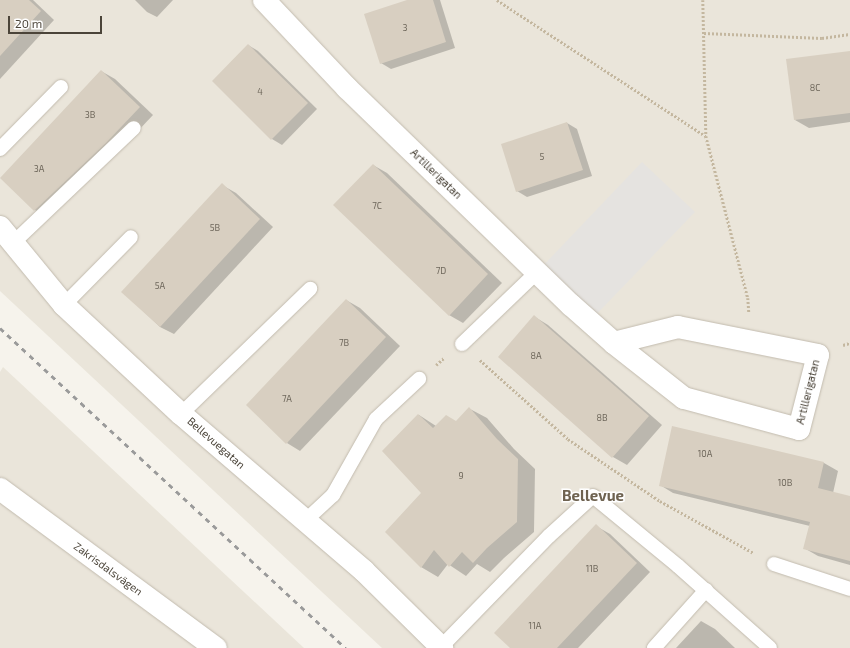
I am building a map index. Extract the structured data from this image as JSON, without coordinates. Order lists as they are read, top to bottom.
{
  "streets": {
    "street": ["Artillerigatan", "Bellevuegatan", "Zakrisdalsvägen"]
  },
  "districts": ["Bellevue"],
  "house_numbers": [
    "3",
    "8C",
    "4",
    "3B",
    "5",
    "3A",
    "7C",
    "5B",
    "7D",
    "5A",
    "7B",
    "8A",
    "7A",
    "8B",
    "10A",
    "9",
    "10B",
    "11B",
    "11A"
  ],
  "scale_bar": "20 m"
}
